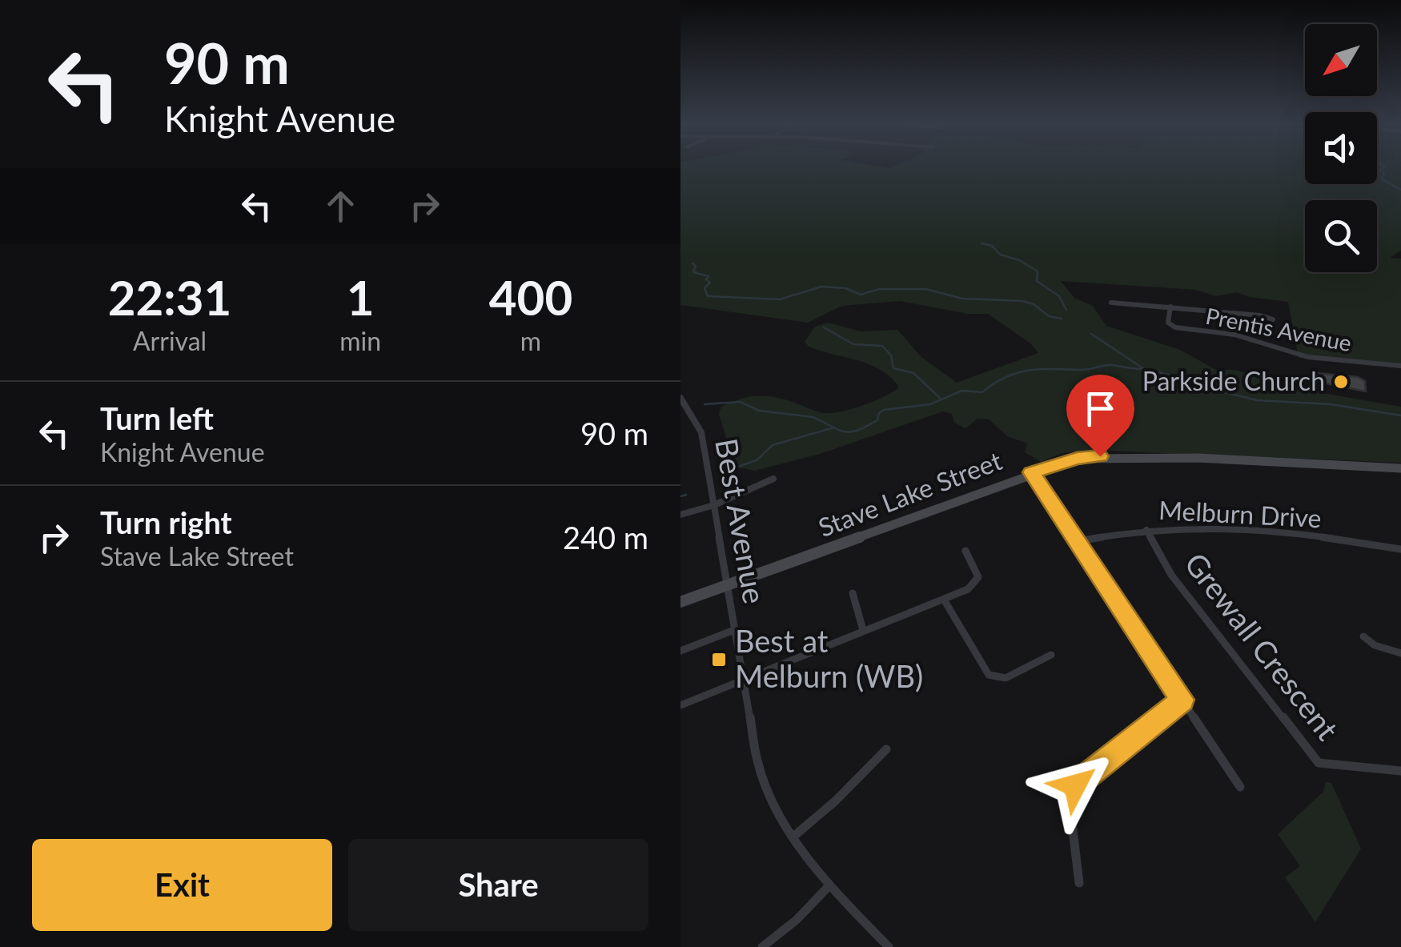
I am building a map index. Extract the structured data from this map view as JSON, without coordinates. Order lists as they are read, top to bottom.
{
  "streets": {
    "main road": ["Stave Lake Street"],
    "street": [
      "Prentis Avenue",
      "Melburn Drive",
      "Best Avenue",
      "Grewall Crescent"
    ]
  },
  "crossings": [
    ["Stave Lake Street", "Best Avenue"],
    ["Melburn Drive", "Grewall Crescent"]
  ],
  "places": {
    "other": ["Parkside Church"],
    "transit": ["Best at Melburn (WB)"]
  },
  "north": "bottom left",
  "page": {
    "turn": ["90 m", "Knight Avenue"],
    "eta": [
      "22:31",
      "Arrival",
      "1",
      "min",
      "400",
      "m"
    ],
    "list": [
      {
        "name": "Turn left",
        "note": "Knight Avenue",
        "value": "90 m"
      },
      {
        "name": "Turn right",
        "note": "Stave Lake Street",
        "value": "240 m"
      }
    ],
    "buttons": ["Exit", "Share"]
  }
}
